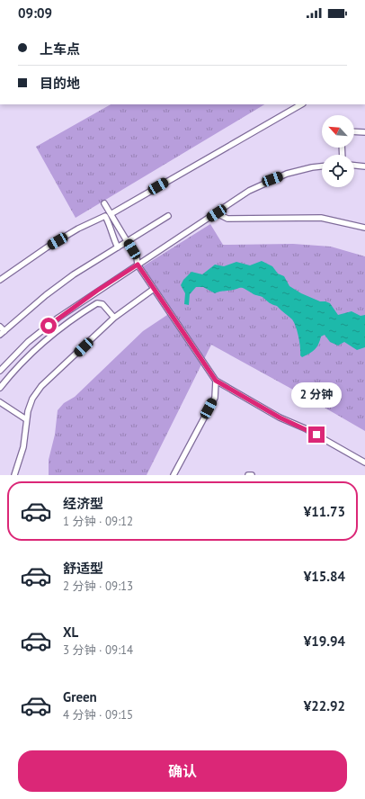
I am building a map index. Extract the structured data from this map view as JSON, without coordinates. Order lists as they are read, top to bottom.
{
  "north": "top left",
  "page": {
    "status": "09:09",
    "banner": ["上车点", "目的地"],
    "bubble": "2 分钟",
    "list": [
      {
        "name": "经济型",
        "note": "1 分钟 · 09:12",
        "value": "¥11.73"
      },
      {
        "name": "舒适型",
        "note": "2 分钟 · 09:13",
        "value": "¥15.84"
      },
      {
        "name": "XL",
        "note": "3 分钟 · 09:14",
        "value": "¥19.94"
      },
      {
        "name": "Green",
        "note": "4 分钟 · 09:15",
        "value": "¥22.92"
      }
    ],
    "buttons": "确认"
  }
}
